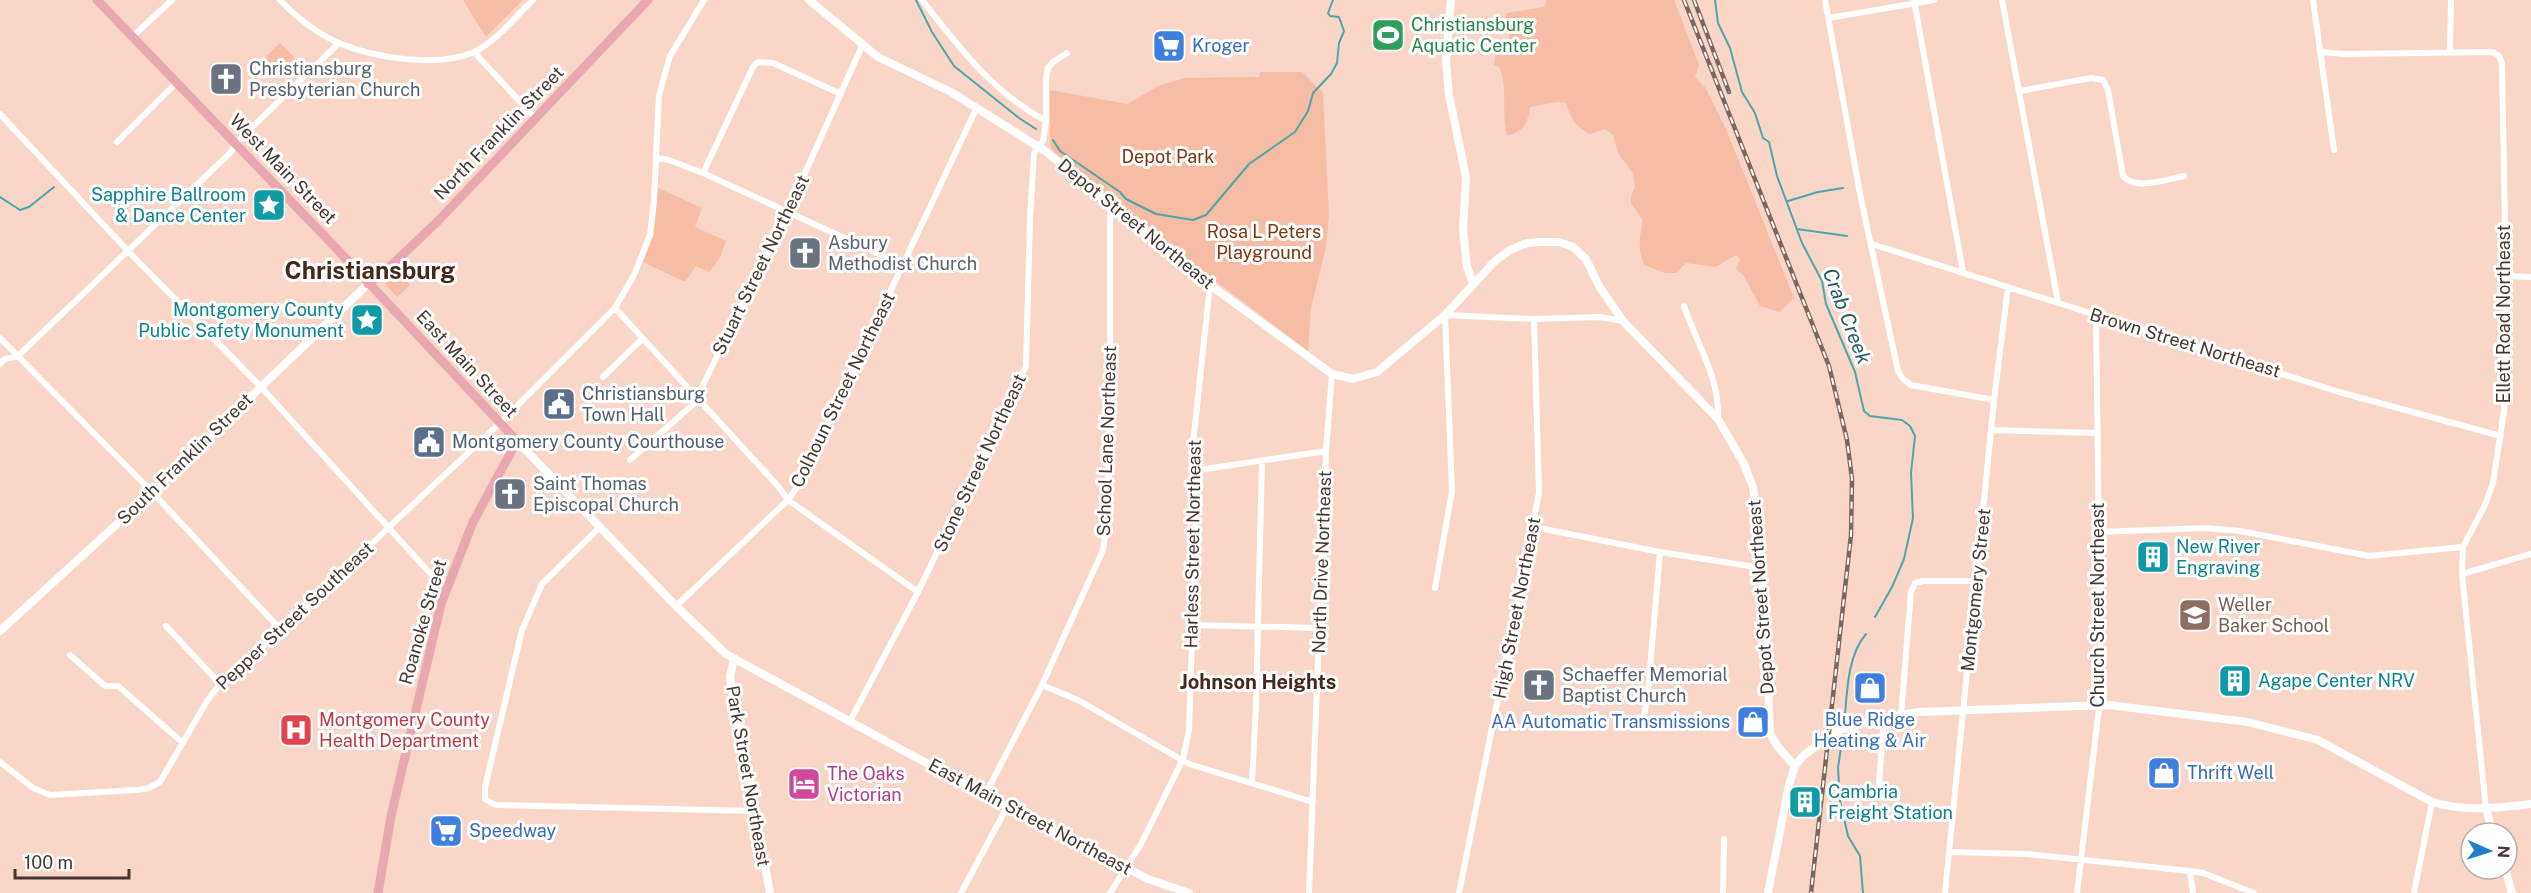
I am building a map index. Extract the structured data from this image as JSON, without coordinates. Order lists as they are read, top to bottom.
{
  "streets": {
    "main road": [
      "North Franklin Street",
      "West Main Street",
      "East Main Street",
      "Roanoke Street"
    ],
    "street": [
      "Depot Street Northeast",
      "Stuart Street Northeast",
      "Ellett Road Northeast",
      "Brown Street Northeast",
      "Colhoun Street Northeast",
      "School Lane Northeast",
      "South Franklin Street",
      "Stone Street Northeast",
      "Harless Street Northeast",
      "North Drive Northeast",
      "Montgomery Street",
      "Church Street Northeast",
      "High Street Northeast",
      "Pepper Street Southeast",
      "Park Street Northeast",
      "East Main Street Northeast"
    ]
  },
  "crossings": [
    ["North Franklin Street", "West Main Street"],
    ["North Franklin Street", "East Main Street"],
    ["North Franklin Street", "South Franklin Street"],
    ["West Main Street", "East Main Street"],
    ["West Main Street", "South Franklin Street"],
    ["Depot Street Northeast", "Stuart Street Northeast"],
    ["Depot Street Northeast", "Colhoun Street Northeast"],
    ["Depot Street Northeast", "School Lane Northeast"],
    ["Depot Street Northeast", "Stone Street Northeast"],
    ["Depot Street Northeast", "Harless Street Northeast"],
    ["Depot Street Northeast", "North Drive Northeast"],
    ["Ellett Road Northeast", "Brown Street Northeast"],
    ["Brown Street Northeast", "Montgomery Street"],
    ["Brown Street Northeast", "Church Street Northeast"],
    ["East Main Street", "South Franklin Street"],
    ["East Main Street", "Pepper Street Southeast"],
    ["East Main Street", "Roanoke Street"],
    ["East Main Street", "East Main Street Northeast"],
    ["Colhoun Street Northeast", "East Main Street Northeast"],
    ["School Lane Northeast", "East Main Street Northeast"],
    ["Stone Street Northeast", "East Main Street Northeast"],
    ["Harless Street Northeast", "East Main Street Northeast"],
    ["Roanoke Street", "East Main Street Northeast"],
    ["Park Street Northeast", "East Main Street Northeast"]
  ],
  "districts": ["Christiansburg", "Johnson Heights"],
  "water": ["Crab Creek"],
  "parks": ["Depot Park", "Rosa L Peters Playground"],
  "places": {
    "sports": ["Christiansburg Aquatic Center"],
    "supermarket": ["Kroger", "Speedway"],
    "church": [
      "Christiansburg Presbyterian Church",
      "Asbury Methodist Church",
      "Saint Thomas Episcopal Church",
      "Schaeffer Memorial Baptist Church"
    ],
    "place": ["Sapphire Ballroom & Dance Center", "Montgomery County Public Safety Monument"],
    "public building": ["Christiansburg Town Hall", "Montgomery County Courthouse"],
    "building": ["New River Engraving", "Agape Center NRV", "Cambria Freight Station"],
    "school or university": ["Weller Baker School"],
    "shop": ["Blue Ridge Heating & Air", "AA Automatic Transmissions", "Thrift Well"],
    "hospital": ["Montgomery County Health Department"],
    "hotel": ["The Oaks Victorian"]
  },
  "scale_bar": "100 m",
  "north": "right"
}
